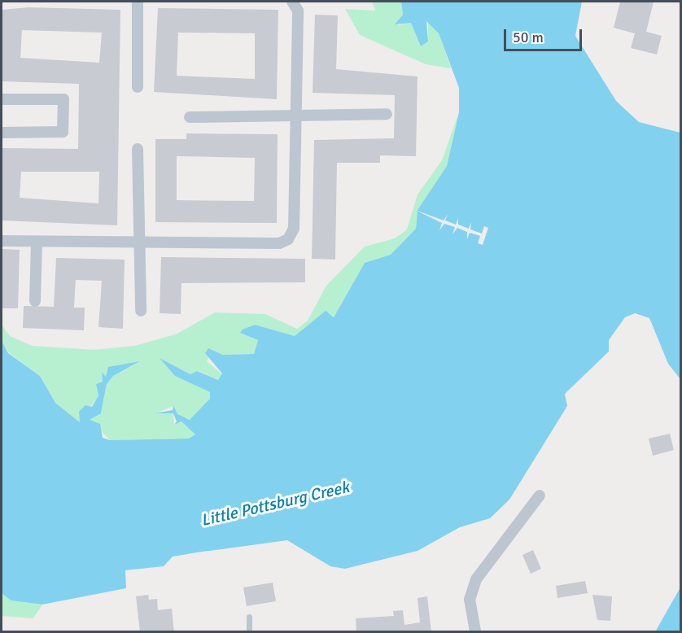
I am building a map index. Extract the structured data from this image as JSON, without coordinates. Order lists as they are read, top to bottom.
{
  "water": ["Little Pottsburg Creek"],
  "scale_bar": "50 m"
}
